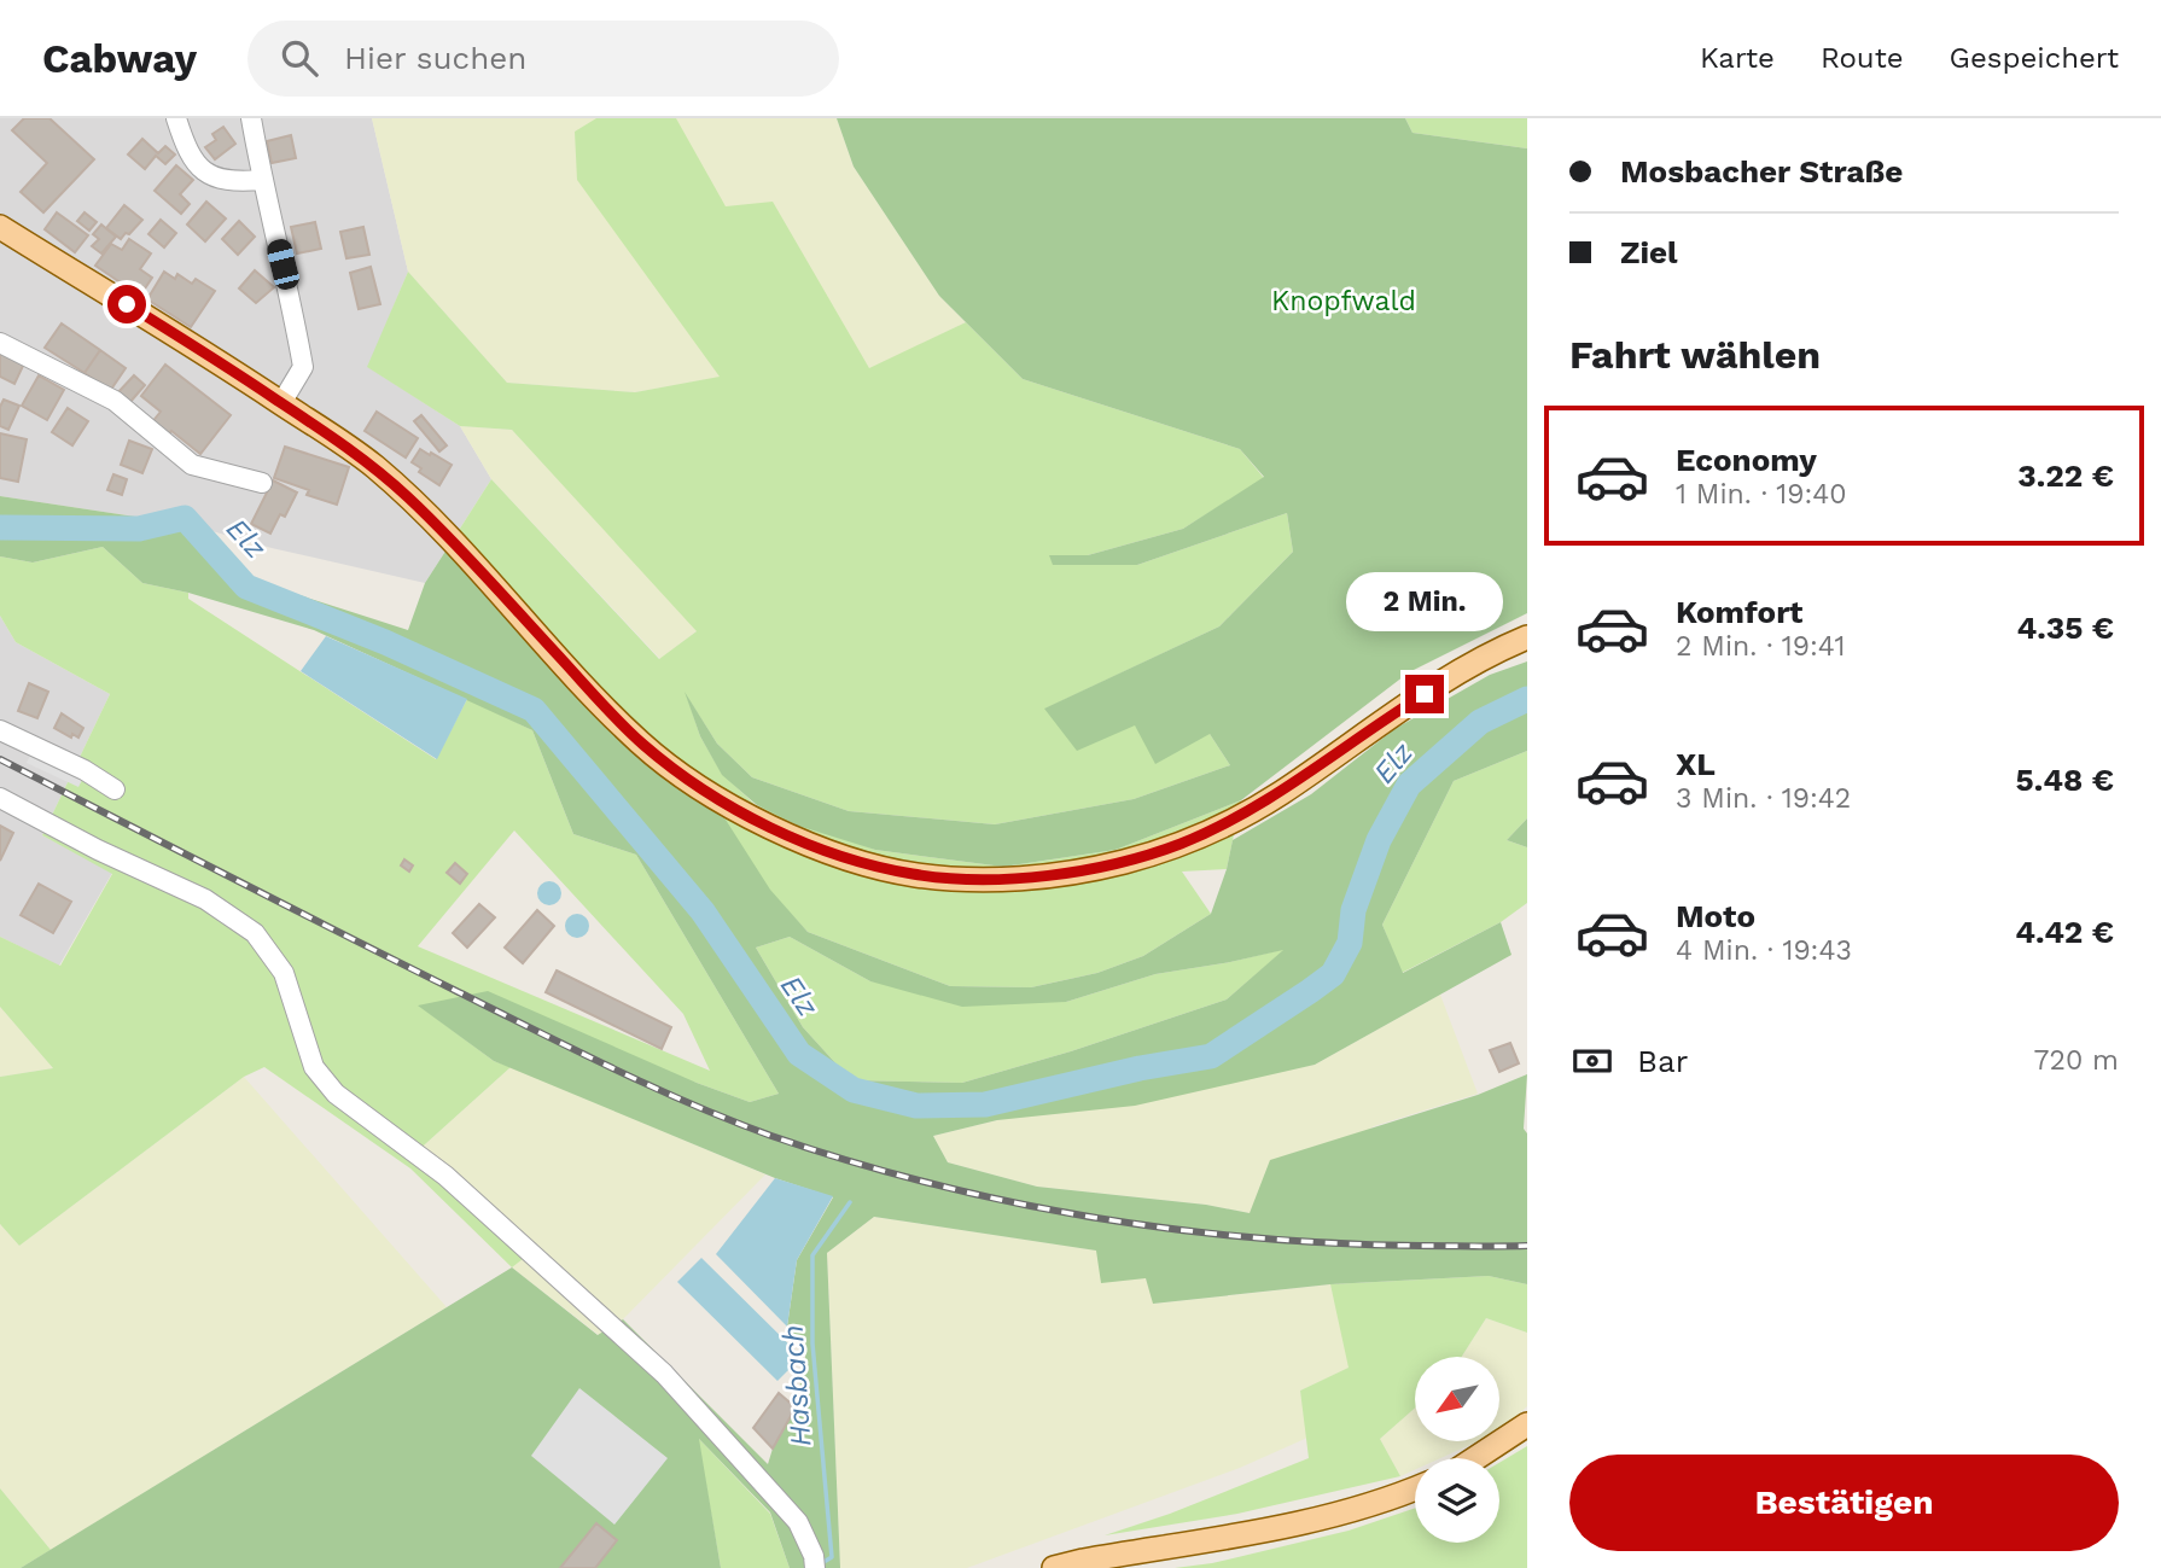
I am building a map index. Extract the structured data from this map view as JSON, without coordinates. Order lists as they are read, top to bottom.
{
  "water": ["Elz", "Hasbach"],
  "parks": ["Knopfwald"],
  "north": "bottom left",
  "page": {
    "header": "Cabway",
    "search": "Hier suchen",
    "nav": ["Karte", "Route", "Gespeichert"],
    "banner": ["Mosbacher Straße", "Ziel"],
    "heading": "Fahrt wählen",
    "list": [
      {
        "name": "Economy",
        "note": "1 Min. · 19:40",
        "value": "3.22 €"
      },
      {
        "name": "Komfort",
        "note": "2 Min. · 19:41",
        "value": "4.35 €"
      },
      {
        "name": "XL",
        "note": "3 Min. · 19:42",
        "value": "5.48 €"
      },
      {
        "name": "Moto",
        "note": "4 Min. · 19:43",
        "value": "4.42 €"
      }
    ],
    "bubble": "2 Min.",
    "pay": ["Bar", "720 m"],
    "buttons": "Bestätigen"
  }
}
